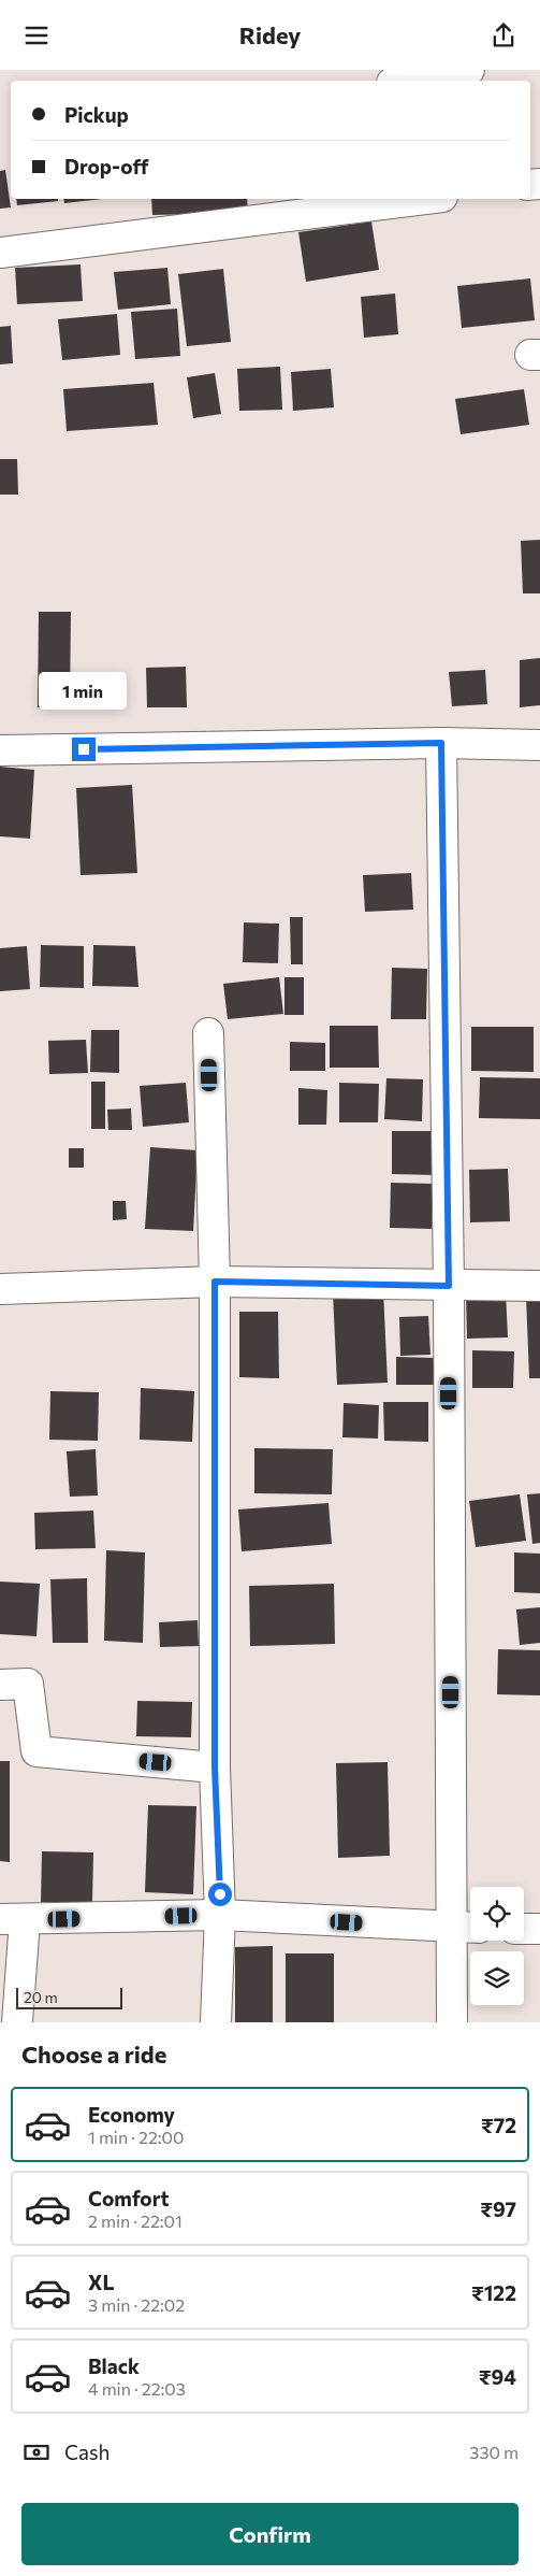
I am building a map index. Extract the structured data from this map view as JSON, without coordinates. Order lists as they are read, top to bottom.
{
  "scale_bar": "20 m",
  "page": {
    "header": "Ridey",
    "banner": ["Pickup", "Drop-off"],
    "bubble": "1 min",
    "scale": "20 m",
    "heading": "Choose a ride",
    "list": [
      {
        "name": "Economy",
        "note": "1 min · 22:00",
        "value": "₹72"
      },
      {
        "name": "Comfort",
        "note": "2 min · 22:01",
        "value": "₹97"
      },
      {
        "name": "XL",
        "note": "3 min · 22:02",
        "value": "₹122"
      },
      {
        "name": "Black",
        "note": "4 min · 22:03",
        "value": "₹94"
      }
    ],
    "pay": ["Cash", "330 m"],
    "buttons": "Confirm"
  }
}
